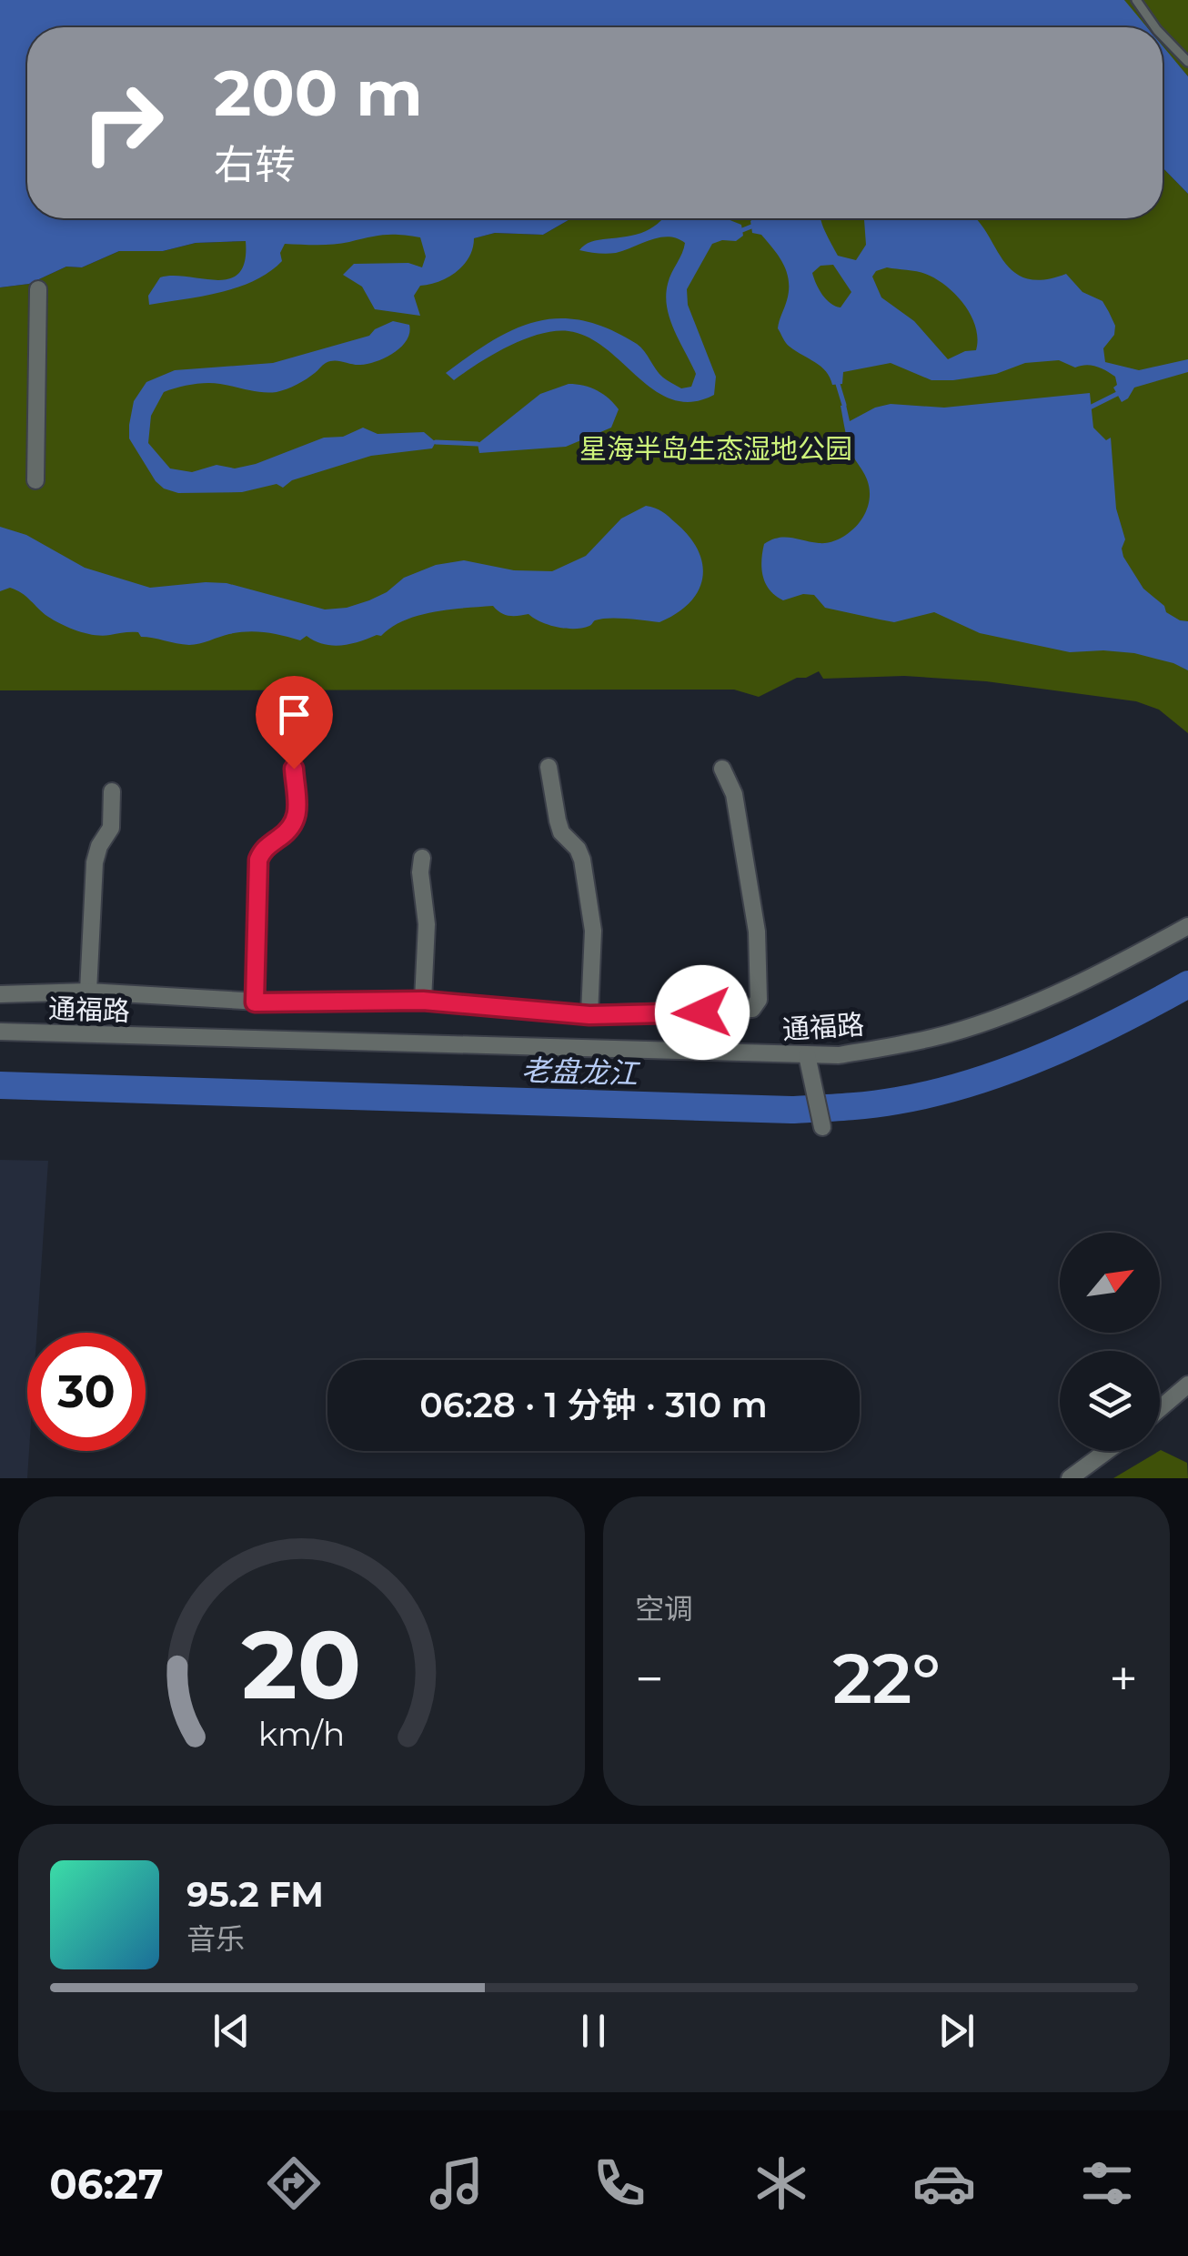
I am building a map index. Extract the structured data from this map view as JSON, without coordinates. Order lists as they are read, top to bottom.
{
  "streets": {
    "street": ["通福路"]
  },
  "water": ["老盘龙江"],
  "parks": ["星海半岛生态湿地公园"],
  "north": "top right",
  "page": {
    "turn": ["200 m", "右转"],
    "limit": "30",
    "trip": "06:28 · 1 分钟 · 310 m",
    "tile": "空调",
    "heat": ["−", "22°", "+"],
    "song": ["95.2 FM", "音乐"],
    "tabs": "06:27",
    "gauge": ["20", "km/h"]
  }
}
